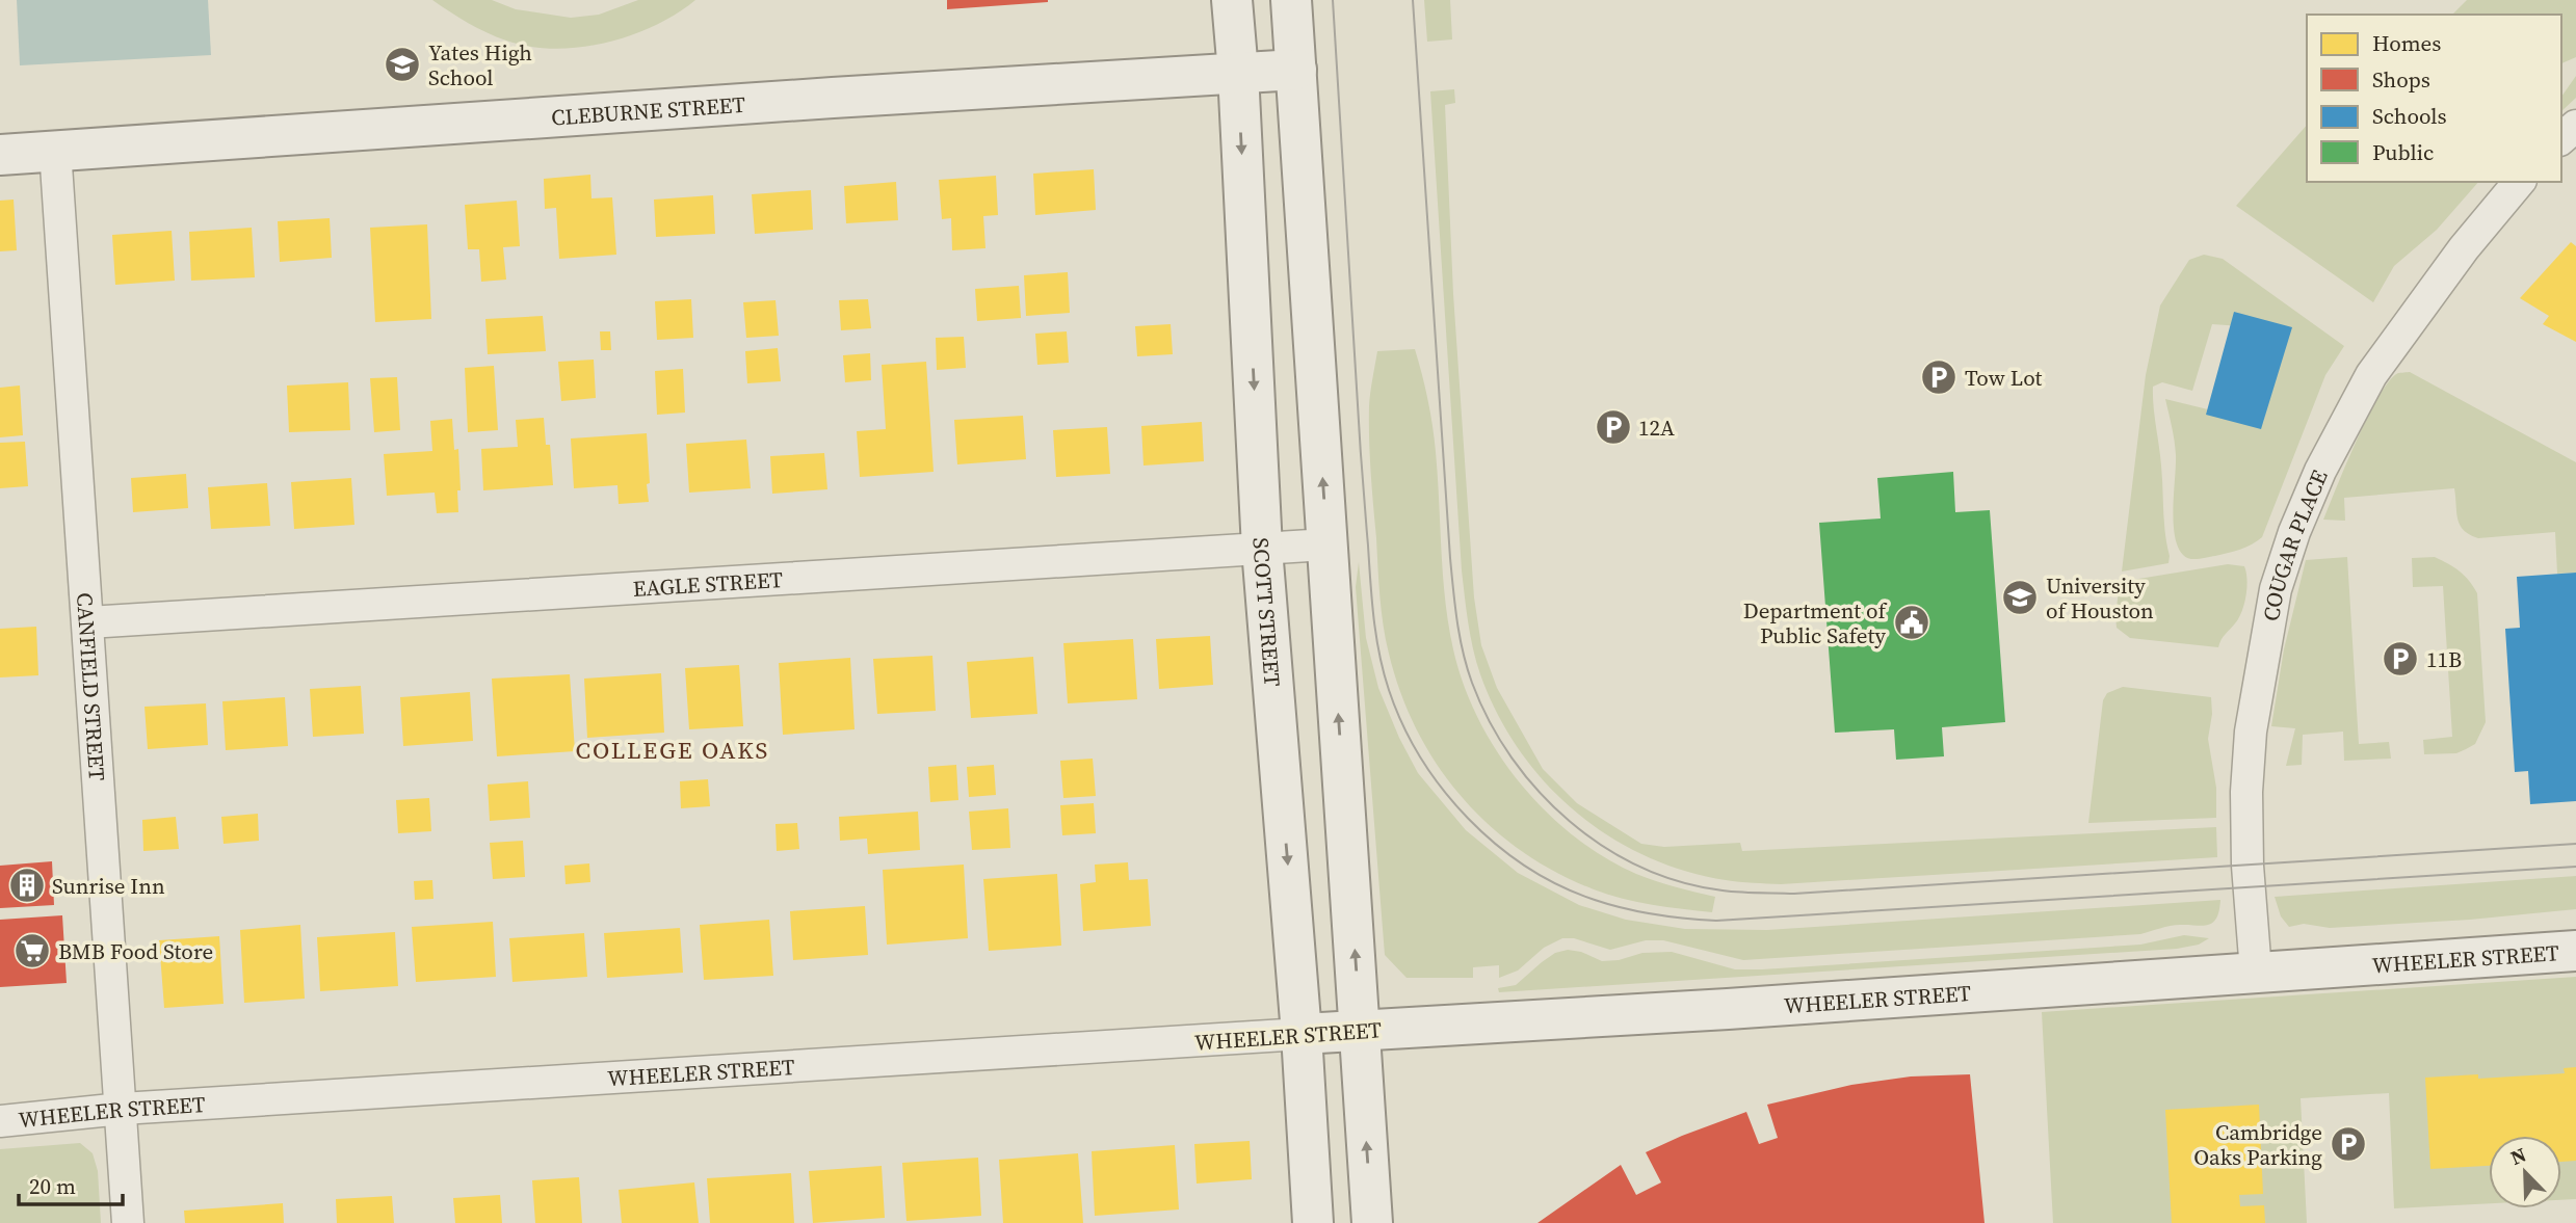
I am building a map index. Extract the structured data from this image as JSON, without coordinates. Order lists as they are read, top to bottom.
{
  "streets": {
    "main road": ["CLEBURNE STREET", "SCOTT STREET", "WHEELER STREET"],
    "street": ["COUGAR PLACE", "EAGLE STREET", "CANFIELD STREET"]
  },
  "crossings": [
    ["CLEBURNE STREET", "SCOTT STREET"],
    ["CLEBURNE STREET", "CANFIELD STREET"],
    ["COUGAR PLACE", "WHEELER STREET"],
    ["EAGLE STREET", "SCOTT STREET"],
    ["EAGLE STREET", "CANFIELD STREET"],
    ["SCOTT STREET", "WHEELER STREET"],
    ["CANFIELD STREET", "WHEELER STREET"]
  ],
  "districts": ["COLLEGE OAKS"],
  "places": {
    "school or university": ["Yates High School", "University of Houston"],
    "parking": [
      "Tow Lot",
      "12A",
      "11B",
      "Cambridge Oaks Parking"
    ],
    "public building": ["Department of Public Safety"],
    "building": ["Sunrise Inn"],
    "supermarket": ["BMB Food Store"]
  },
  "legend": [
    "Homes",
    "Shops",
    "Schools",
    "Public"
  ],
  "scale_bar": "20 m",
  "north": "top left"
}
